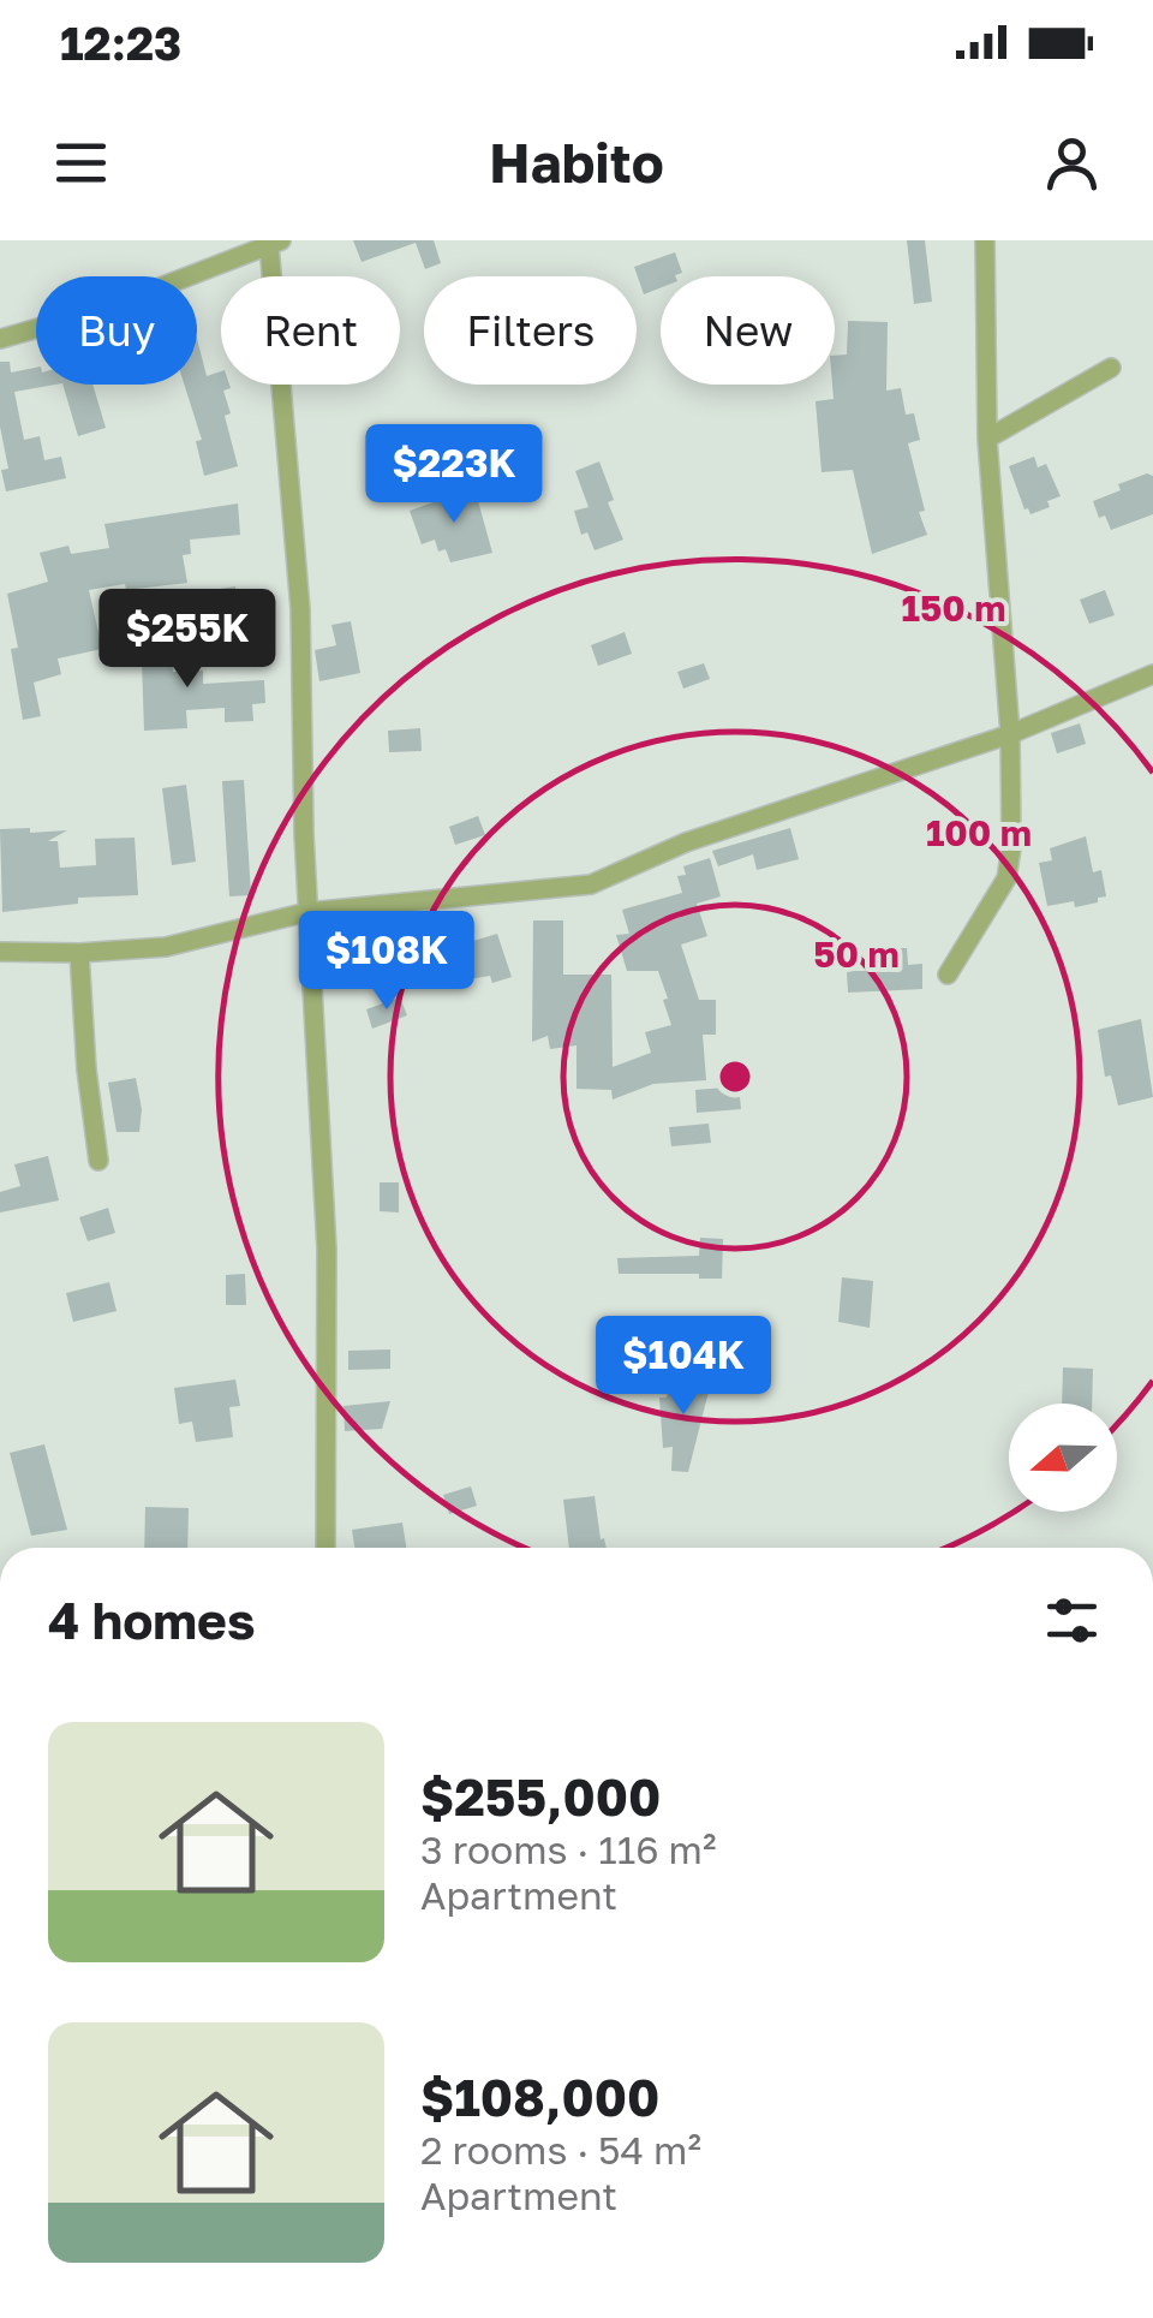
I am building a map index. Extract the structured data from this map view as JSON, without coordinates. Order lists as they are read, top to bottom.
{
  "north": "left",
  "page": {
    "status": "12:23",
    "header": "Habito",
    "chip": [
      "Buy",
      "Rent",
      "Filters",
      "New"
    ],
    "price": [
      "$223K",
      "$255K",
      "$108K",
      "$104K"
    ],
    "heading": "4 homes",
    "list": [
      {
        "name": "$255,000",
        "note": "3 rooms · 116 m² · Apartment"
      },
      {
        "name": "$108,000",
        "note": "2 rooms · 54 m² · Apartment"
      }
    ]
  },
  "rings": ["150 m", "100 m", "50 m"]
}
